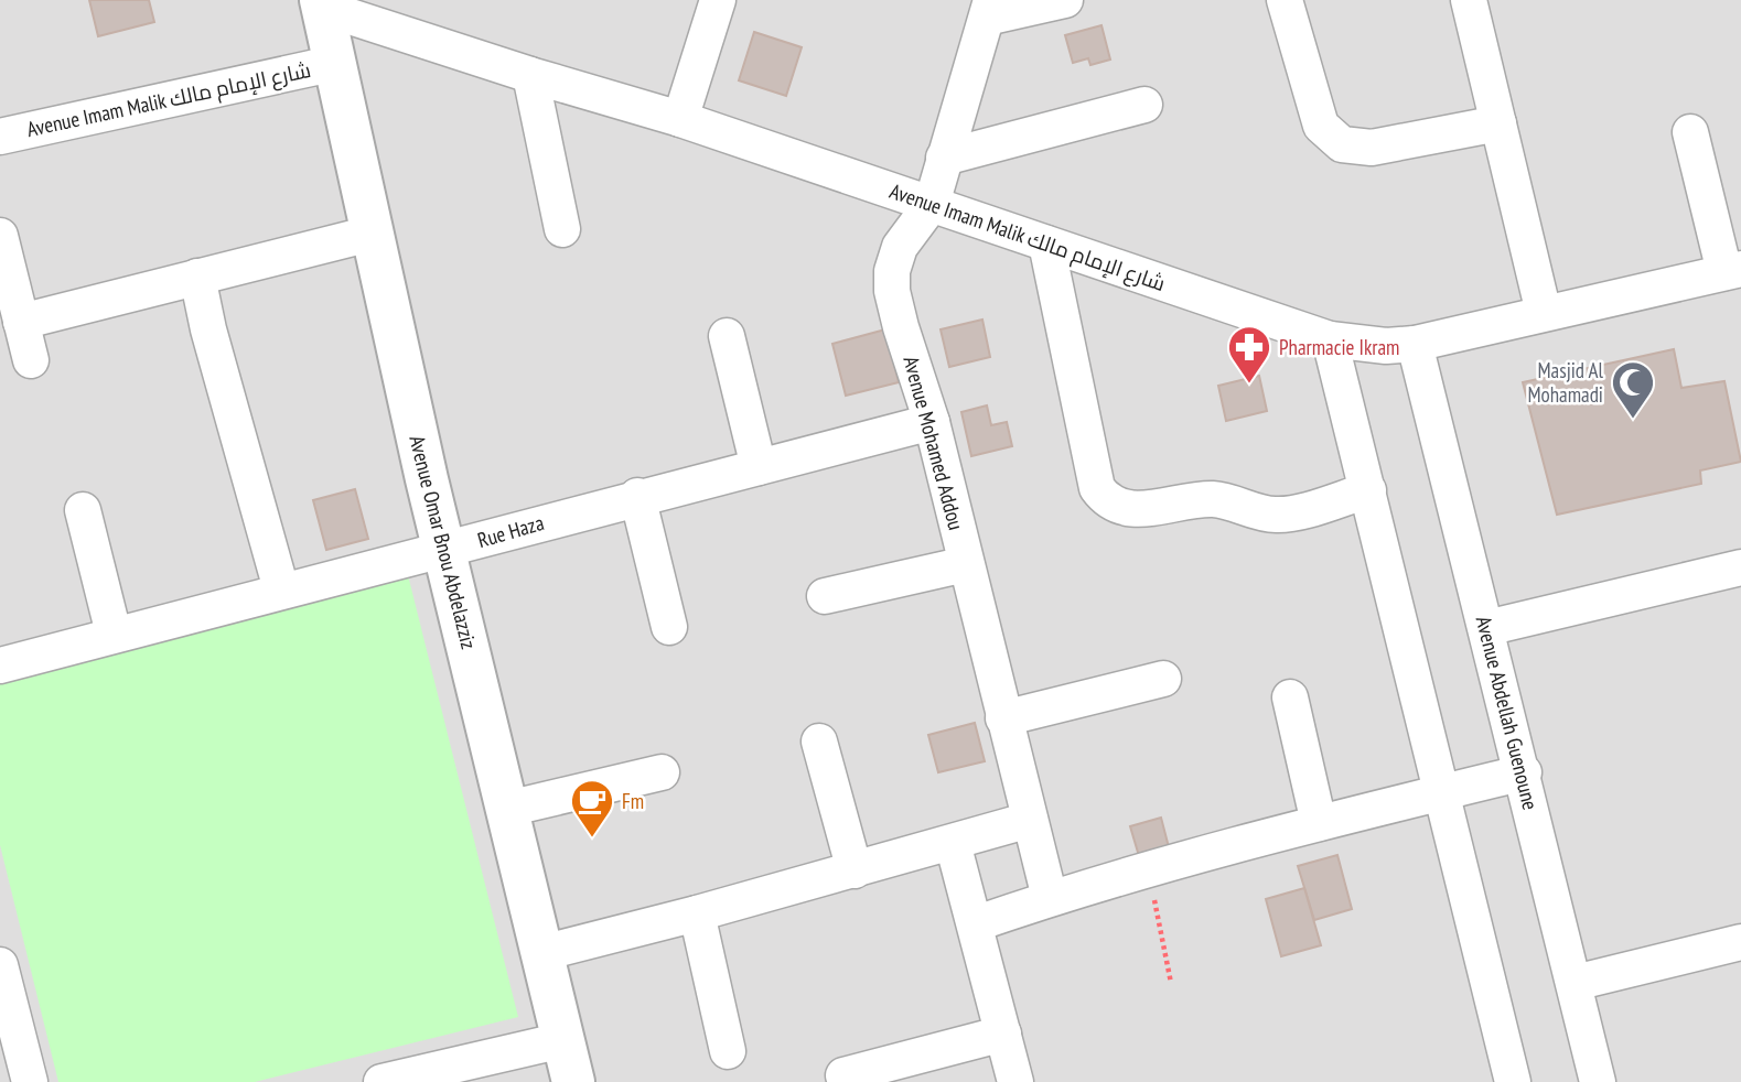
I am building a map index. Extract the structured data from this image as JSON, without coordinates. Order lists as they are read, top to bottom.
{
  "streets": {
    "street": [
      "Avenue Imam Malik شارع الإمام مالك",
      "Avenue Mohamed Addou",
      "Rue Haza",
      "Avenue Omar Bnou Abdelazziz",
      "Avenue Abdellah Guenoune"
    ]
  },
  "crossings": [
    ["Avenue Imam Malik شارع الإمام مالك", "Avenue Mohamed Addou"],
    ["Avenue Imam Malik شارع الإمام مالك", "Avenue Omar Bnou Abdelazziz"],
    ["Avenue Imam Malik شارع الإمام مالك", "Avenue Abdellah Guenoune"],
    ["Avenue Mohamed Addou", "Rue Haza"],
    ["Rue Haza", "Avenue Omar Bnou Abdelazziz"]
  ],
  "places": {
    "pharmacy": ["Pharmacie Ikram"],
    "mosque": ["Masjid Al Mohamadi"],
    "cafe": ["Fm"]
  }
}
